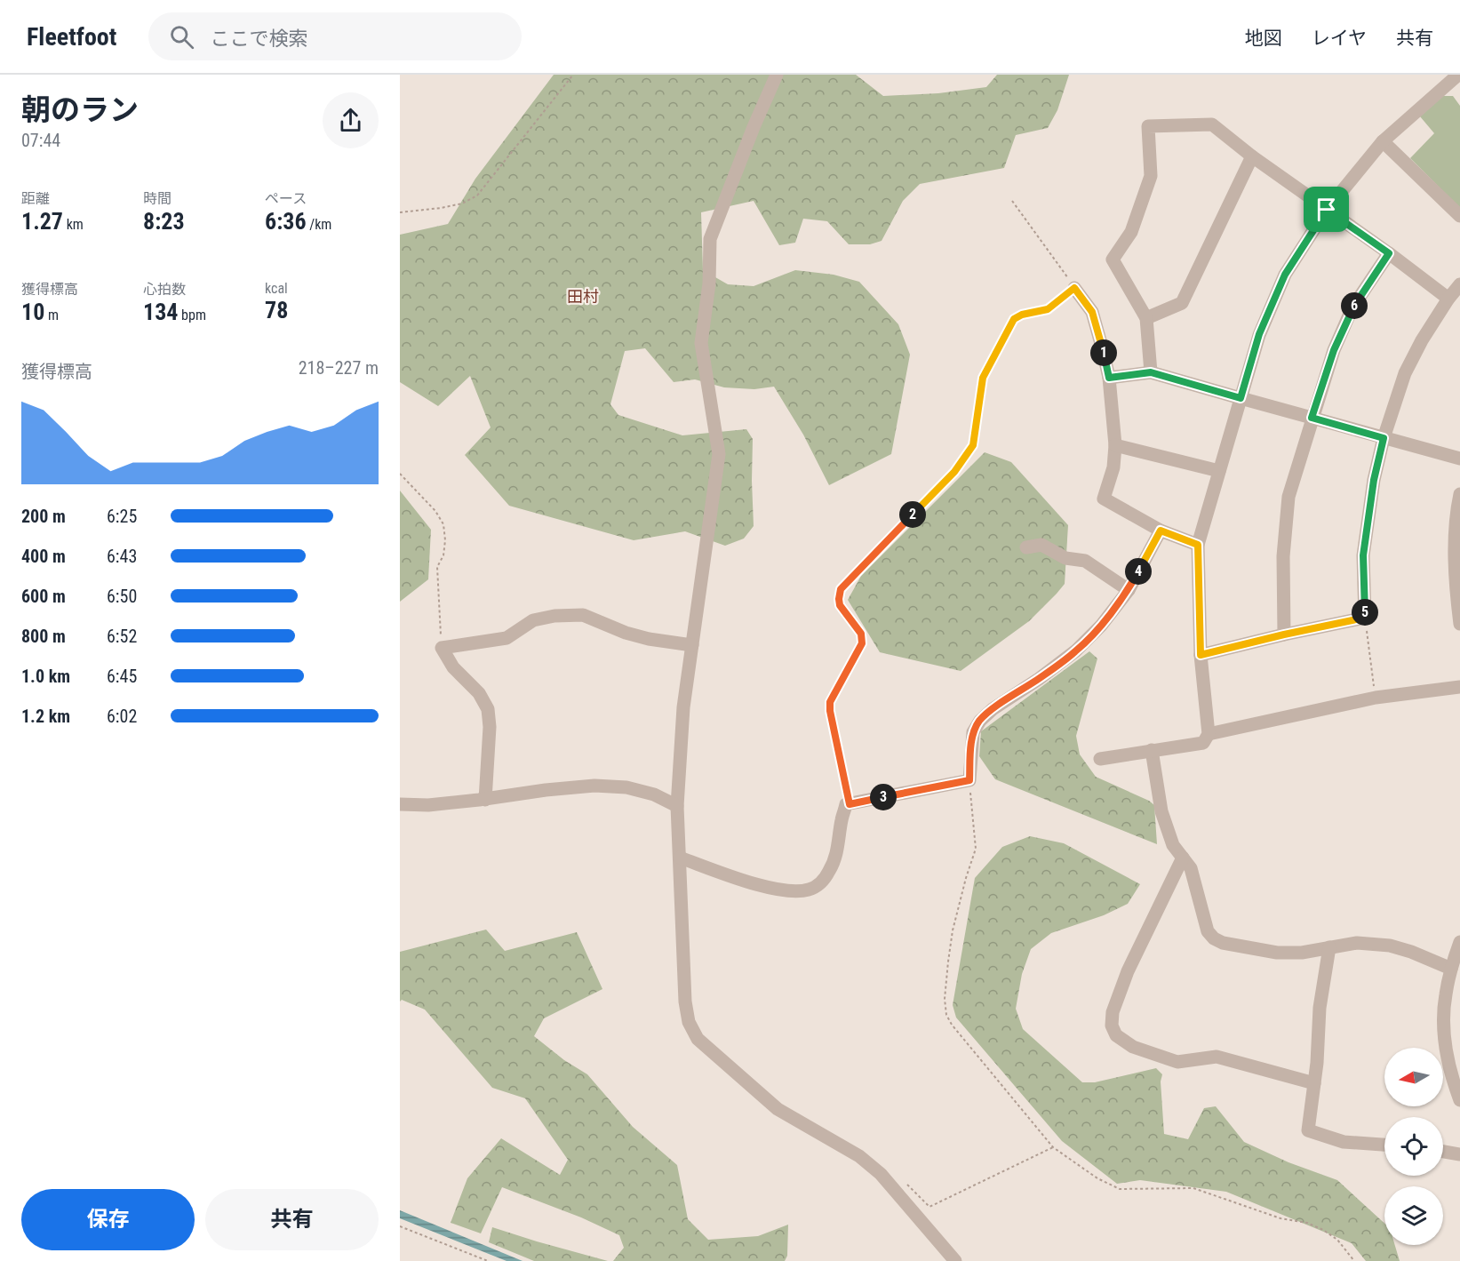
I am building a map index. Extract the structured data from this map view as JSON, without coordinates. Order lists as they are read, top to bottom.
{
  "districts": ["田村"],
  "north": "left",
  "page": {
    "header": "Fleetfoot",
    "search": "ここで検索",
    "nav": ["地図", "レイヤ", "共有"],
    "heading": ["朝のラン", "07:44"],
    "stats": [
      ["距離", "1.27 km"],
      ["時間", "8:23"],
      ["ペース", "6:36 /km"],
      ["獲得標高", "10 m"],
      ["心拍数", "134 bpm"],
      ["kcal", "78"]
    ],
    "pins": [
      "6",
      "1",
      "2",
      "4",
      "5",
      "3"
    ],
    "chart": ["獲得標高", "218–227 m"],
    "list": [
      {
        "name": "200 m",
        "note": "6:25"
      },
      {
        "name": "400 m",
        "note": "6:43"
      },
      {
        "name": "600 m",
        "note": "6:50"
      },
      {
        "name": "800 m",
        "note": "6:52"
      },
      {
        "name": "1.0 km",
        "note": "6:45"
      },
      {
        "name": "1.2 km",
        "note": "6:02"
      }
    ],
    "buttons": ["保存", "共有"]
  }
}
